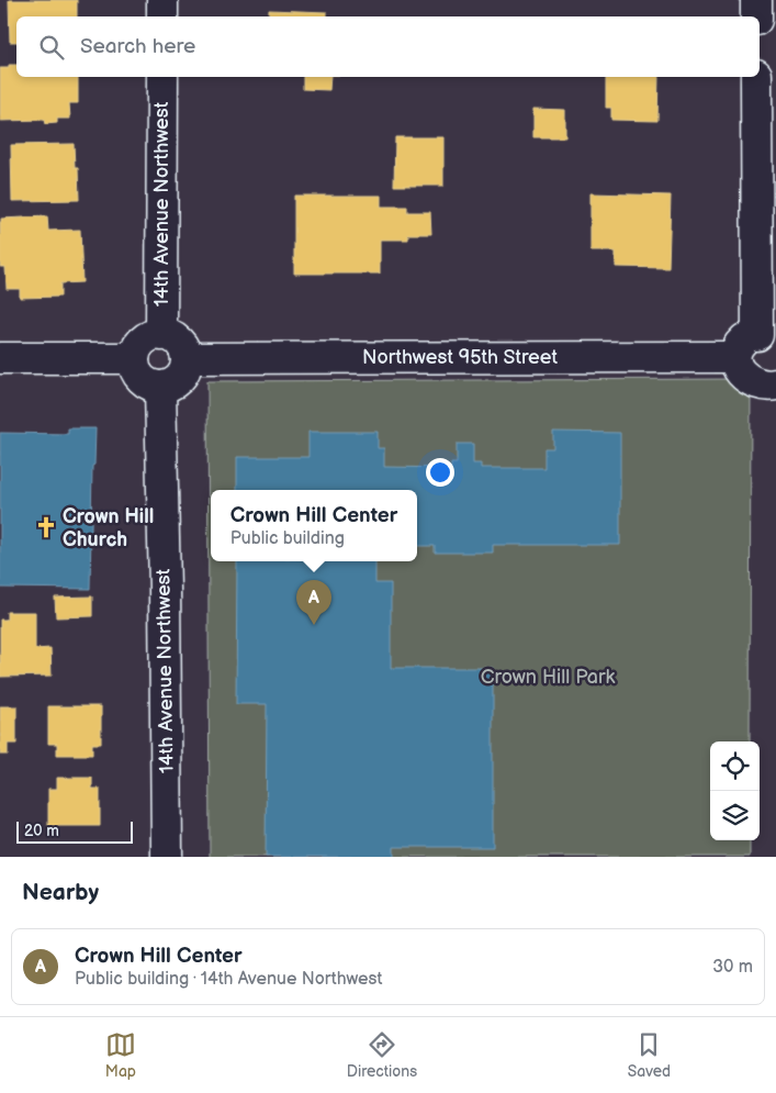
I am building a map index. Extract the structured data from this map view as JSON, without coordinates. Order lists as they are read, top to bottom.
{
  "streets": {
    "street": ["14th Avenue Northwest", "Northwest 95th Street"]
  },
  "crossings": [
    ["14th Avenue Northwest", "Northwest 95th Street"]
  ],
  "parks": ["Crown Hill Park"],
  "places": {
    "church": ["Crown Hill Church"]
  },
  "scale_bar": "20 m",
  "page": {
    "search": "Search here",
    "popup": ["Crown Hill Center", "Public building"],
    "pins": "A",
    "scale": "20 m",
    "heading": "Nearby",
    "list": [
      {
        "mark": "A",
        "name": "Crown Hill Center",
        "note": "Public building · 14th Avenue Northwest",
        "value": "30 m"
      }
    ],
    "nav": ["Map", "Directions", "Saved"]
  }
}
